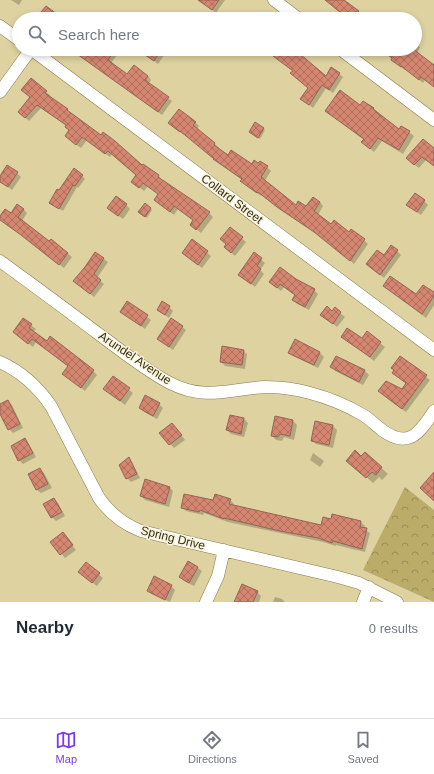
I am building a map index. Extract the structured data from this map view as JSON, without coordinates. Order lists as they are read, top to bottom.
{
  "streets": {
    "street": ["Collard Street", "Arundel Avenue", "Spring Drive"]
  },
  "page": {
    "search": "Search here",
    "heading": ["Nearby", "0 results"],
    "nav": ["Map", "Directions", "Saved"]
  }
}
